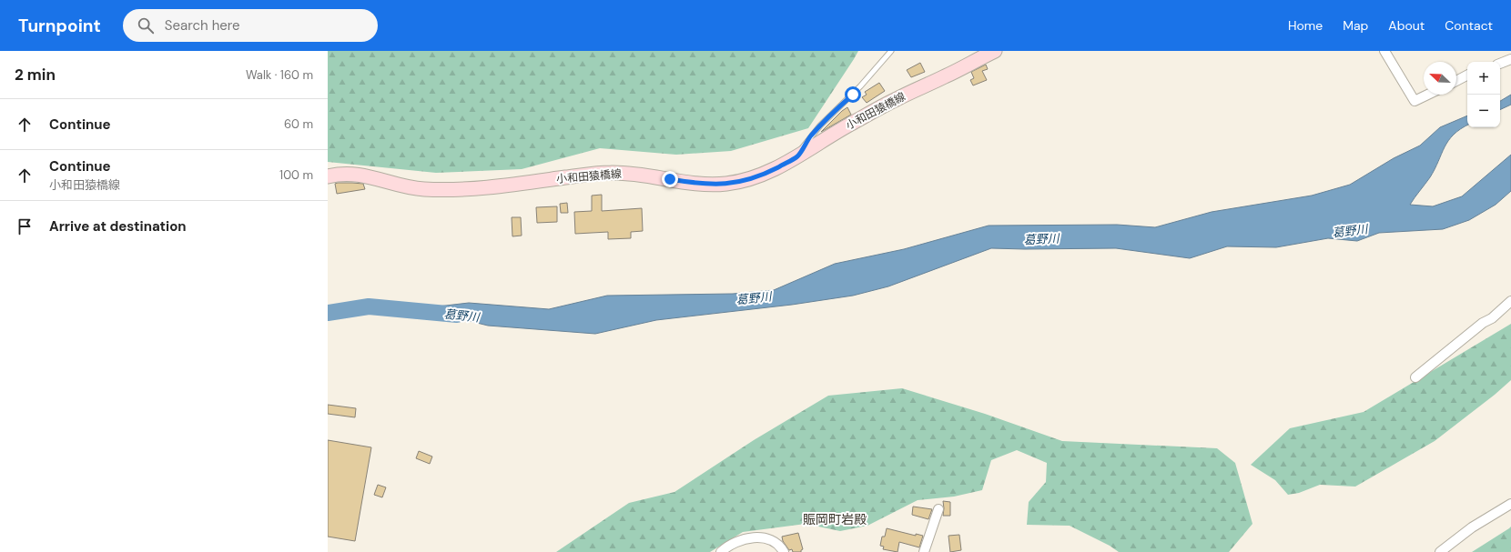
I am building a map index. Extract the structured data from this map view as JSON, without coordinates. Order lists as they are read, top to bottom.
{
  "streets": {
    "main road": ["小和田猿橋線"]
  },
  "districts": ["賑岡町岩殿"],
  "water": ["葛野川"],
  "north": "top left",
  "page": {
    "header": "Turnpoint",
    "search": "Search here",
    "nav": [
      "Home",
      "Map",
      "About",
      "Contact"
    ],
    "heading": ["2 min", "Walk · 160 m"],
    "map_buttons": ["+", "−"],
    "list": [
      ["Continue", "60 m"],
      ["Continue", "小和田猿橋線", "100 m"],
      "Arrive at destination"
    ]
  }
}
